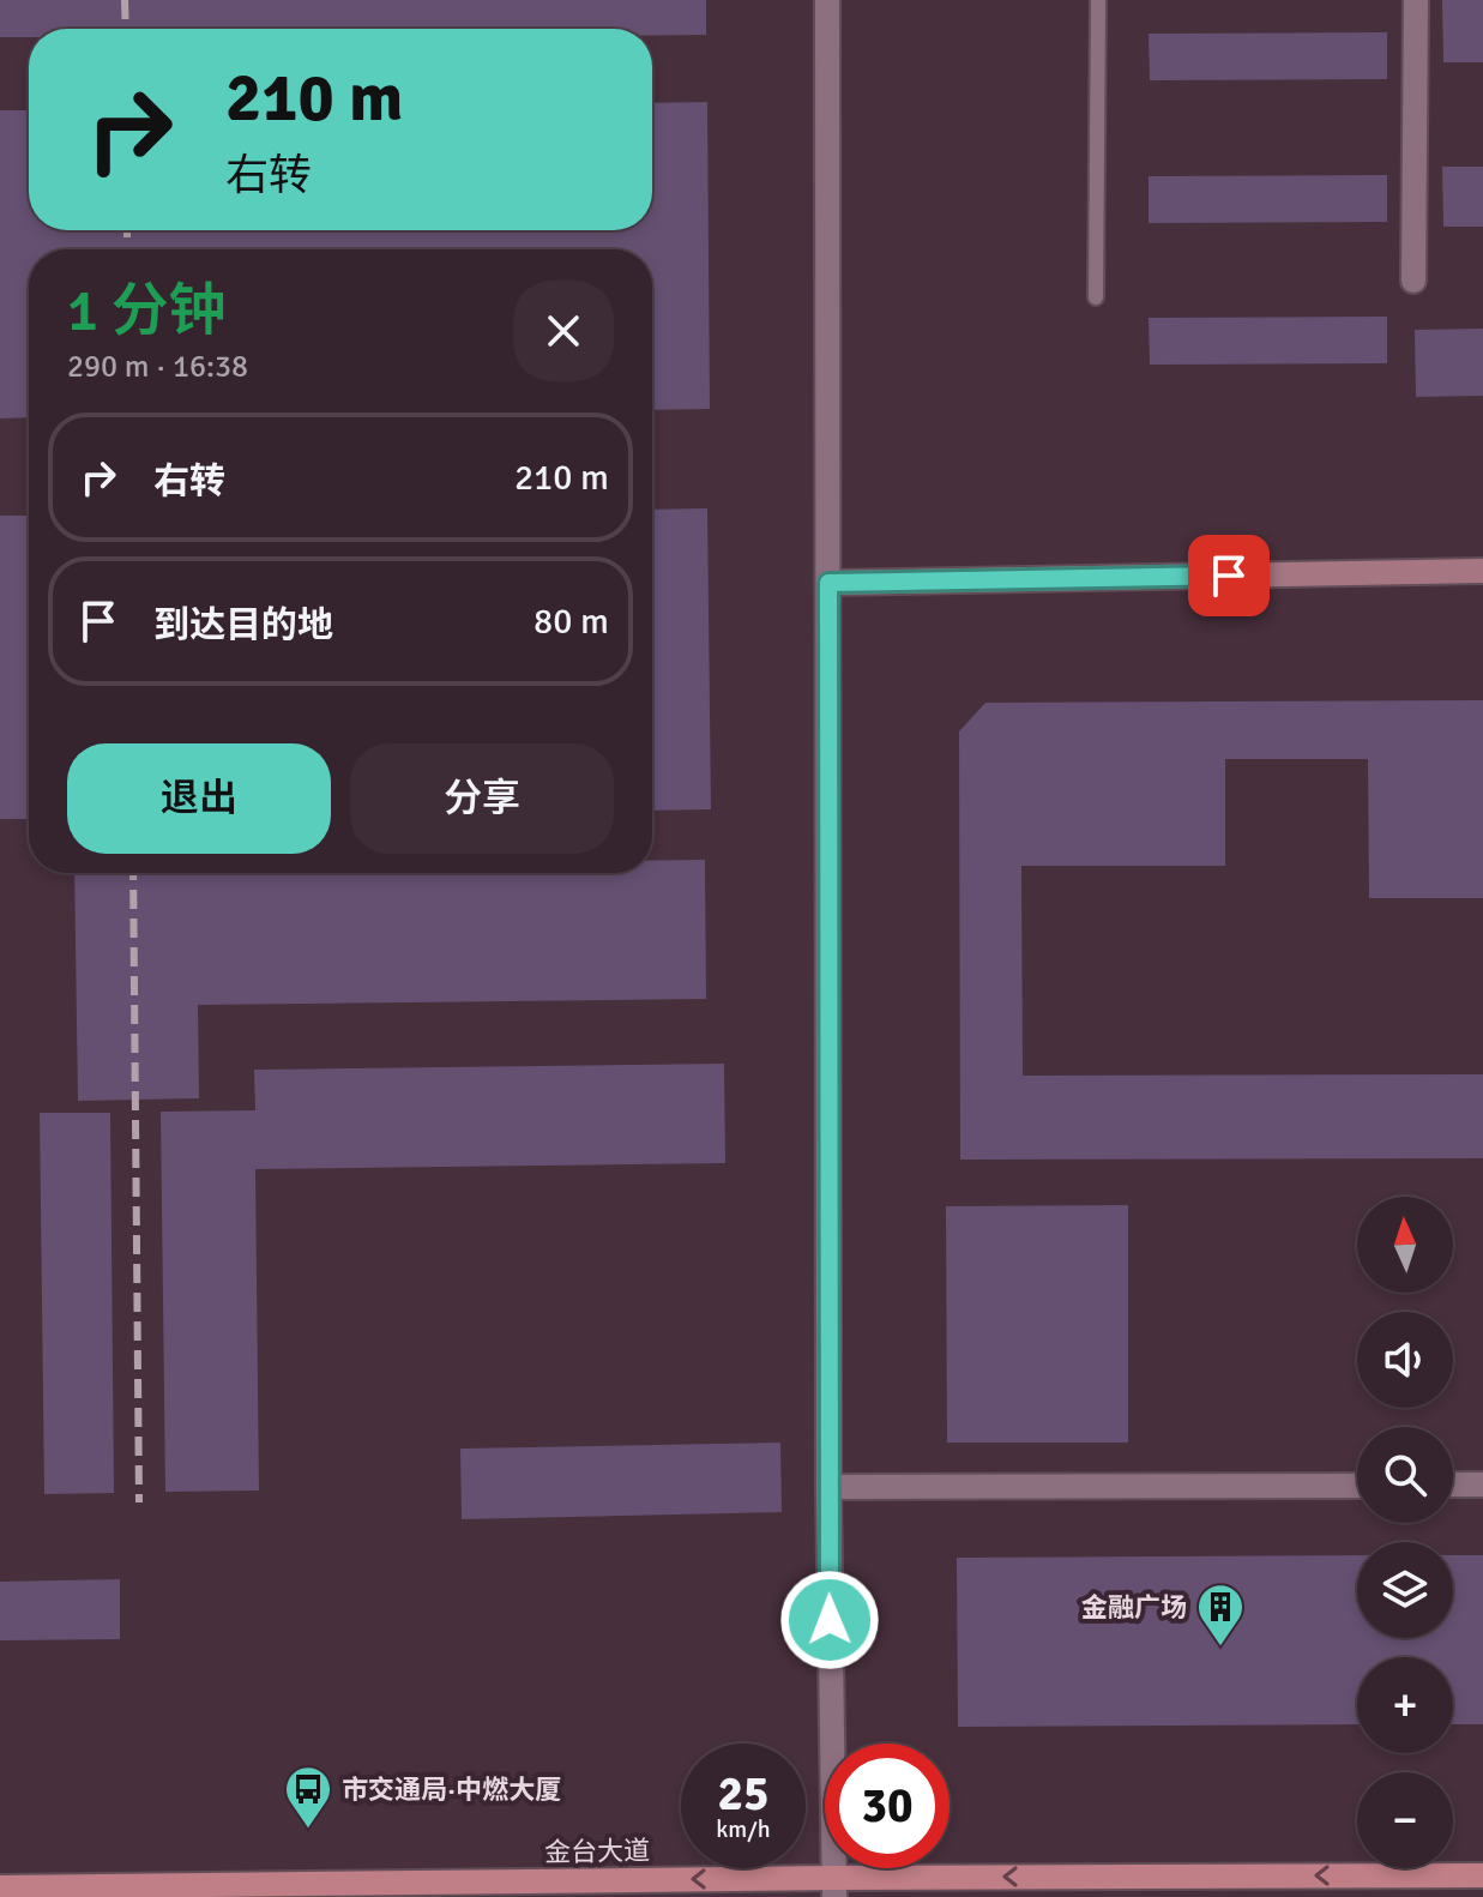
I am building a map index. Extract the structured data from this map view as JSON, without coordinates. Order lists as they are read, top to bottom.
{
  "streets": {
    "main road": ["金台大道"]
  },
  "one_way": ["金台大道"],
  "places": {
    "building": ["金融广场"],
    "bus stop": ["市交通局·中燃大厦"]
  },
  "north": "top",
  "page": {
    "turn": ["210 m", "右转"],
    "heading": ["1 分钟", "290 m · 16:38"],
    "list": [
      {
        "name": "右转",
        "value": "210 m"
      },
      {
        "name": "到达目的地",
        "value": "80 m"
      }
    ],
    "buttons": ["退出", "分享"],
    "map_buttons": ["+", "−"],
    "speed": "25 km/h",
    "limit": "30"
  }
}
